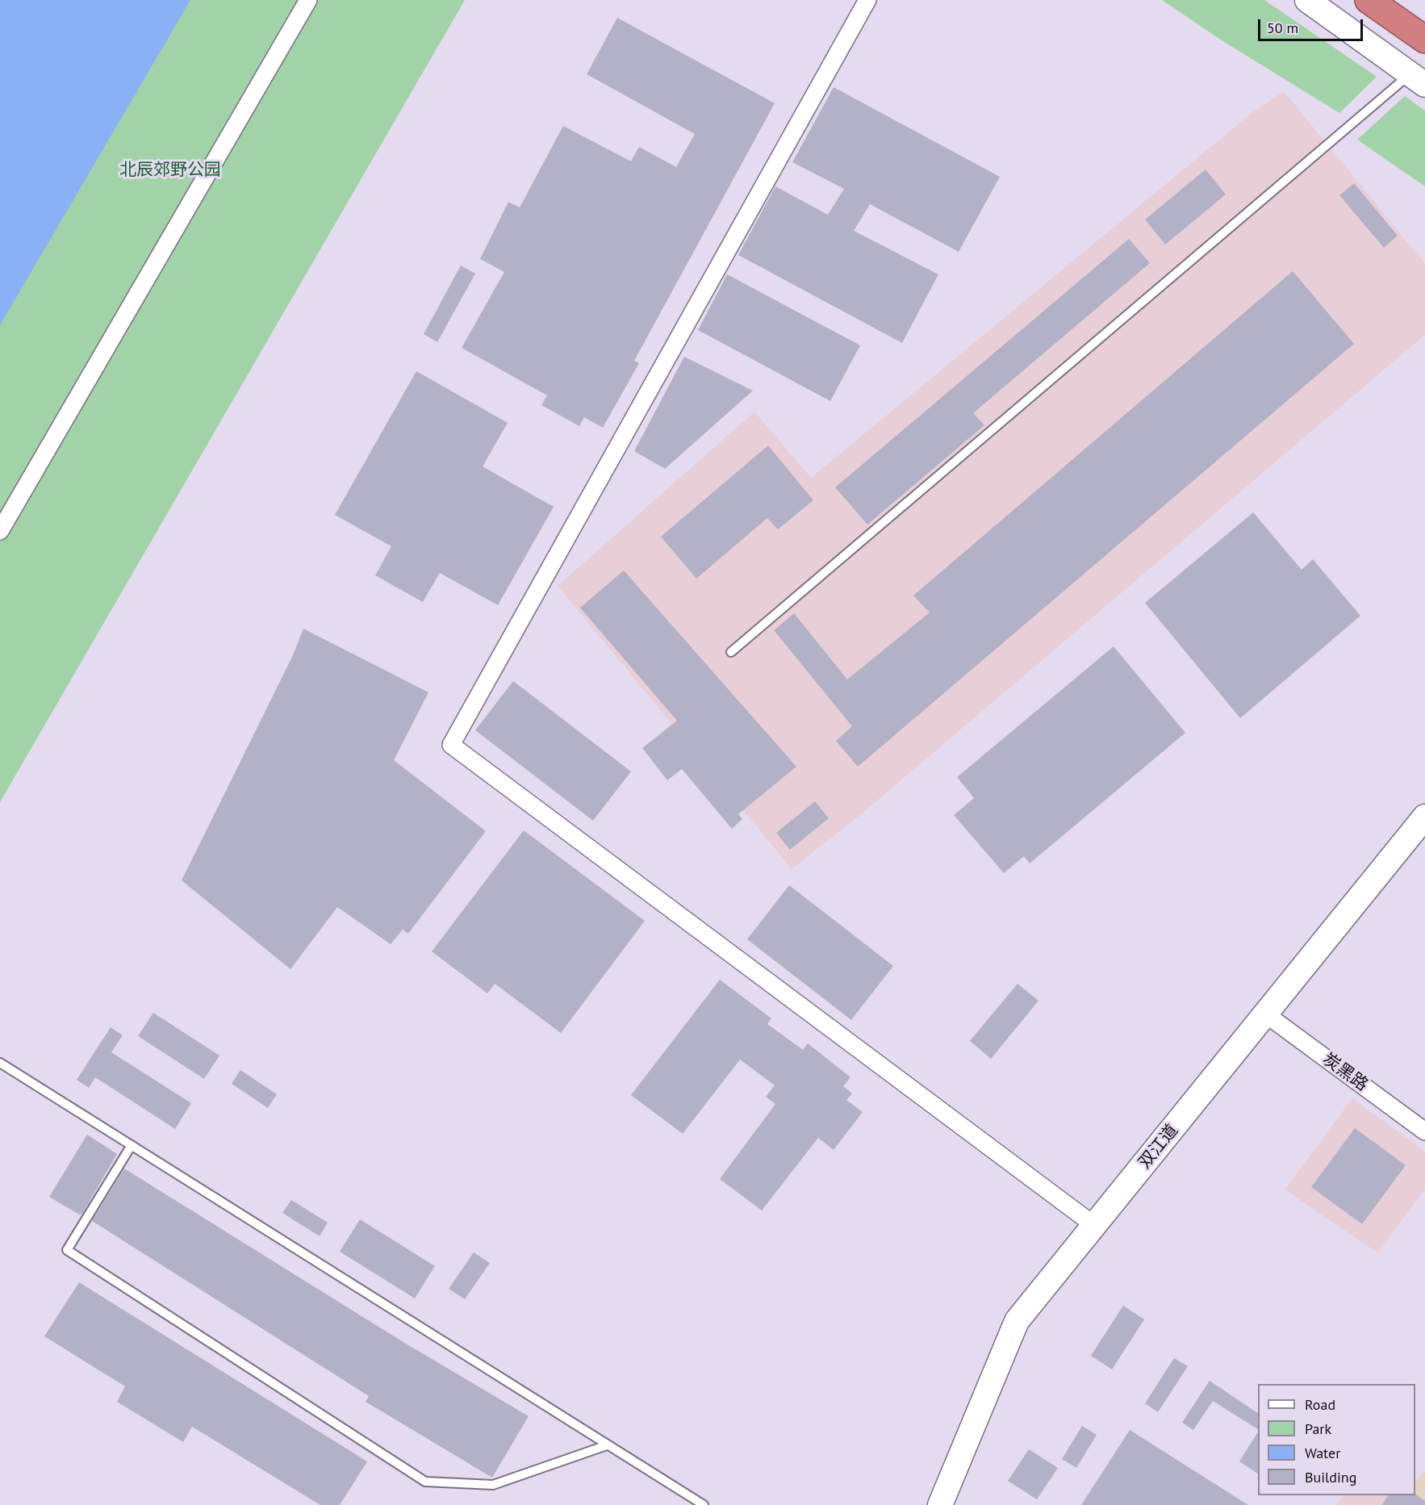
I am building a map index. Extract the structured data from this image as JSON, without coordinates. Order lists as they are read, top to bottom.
{
  "streets": {
    "main road": ["双江道"],
    "street": ["炭黑路"]
  },
  "crossings": [
    ["炭黑路", "双江道"]
  ],
  "parks": ["北辰郊野公园"],
  "legend": [
    "Road",
    "Park",
    "Water",
    "Building"
  ],
  "scale_bar": "50 m"
}
